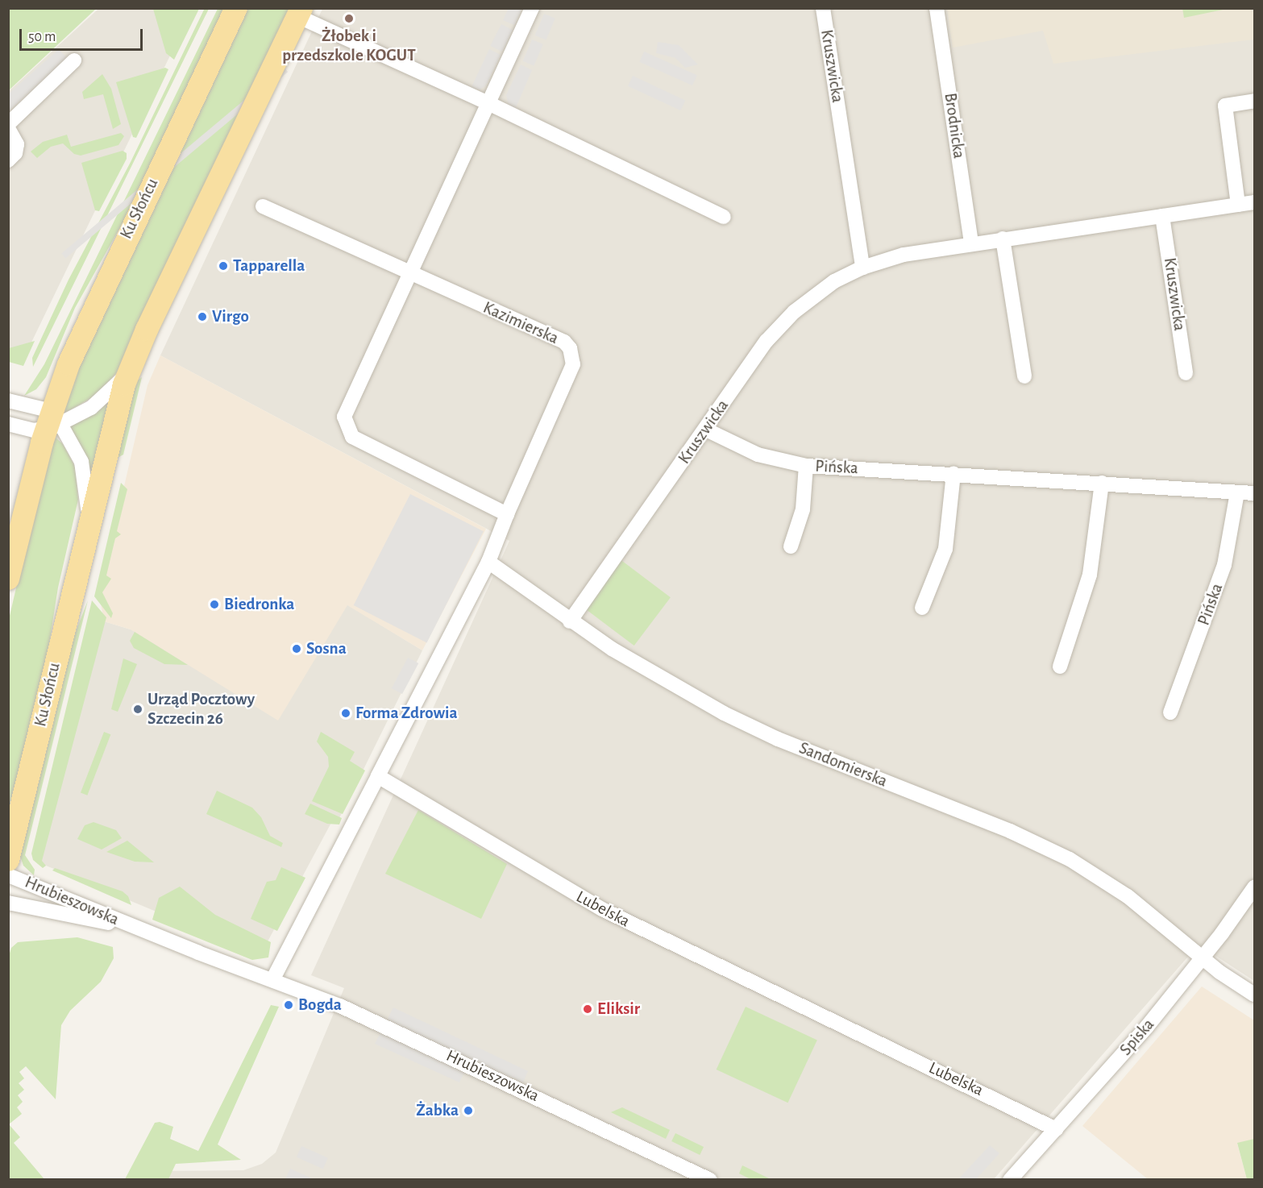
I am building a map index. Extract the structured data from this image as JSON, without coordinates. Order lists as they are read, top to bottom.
{
  "streets": {
    "main road": ["Ku Słońcu"],
    "street": [
      "Kruszwicka",
      "Brodnicka",
      "Kazimierska",
      "Pińska",
      "Sandomierska",
      "Hrubieszowska",
      "Lubelska",
      "Spiska"
    ]
  },
  "crossings": [
    ["Kruszwicka", "Brodnicka"],
    ["Kruszwicka", "Pińska"],
    ["Kruszwicka", "Sandomierska"],
    ["Kazimierska", "Sandomierska"],
    ["Sandomierska", "Spiska"],
    ["Lubelska", "Spiska"]
  ],
  "places": [
    "Żłobek i przedszkole KOGUT",
    "Tapparella",
    "Virgo",
    "Biedronka",
    "Sosna",
    "Urząd Pocztowy Szczecin 26",
    "Forma Zdrowia",
    "Bogda",
    "Eliksir",
    "Żabka"
  ],
  "scale_bar": "50 m"
}
